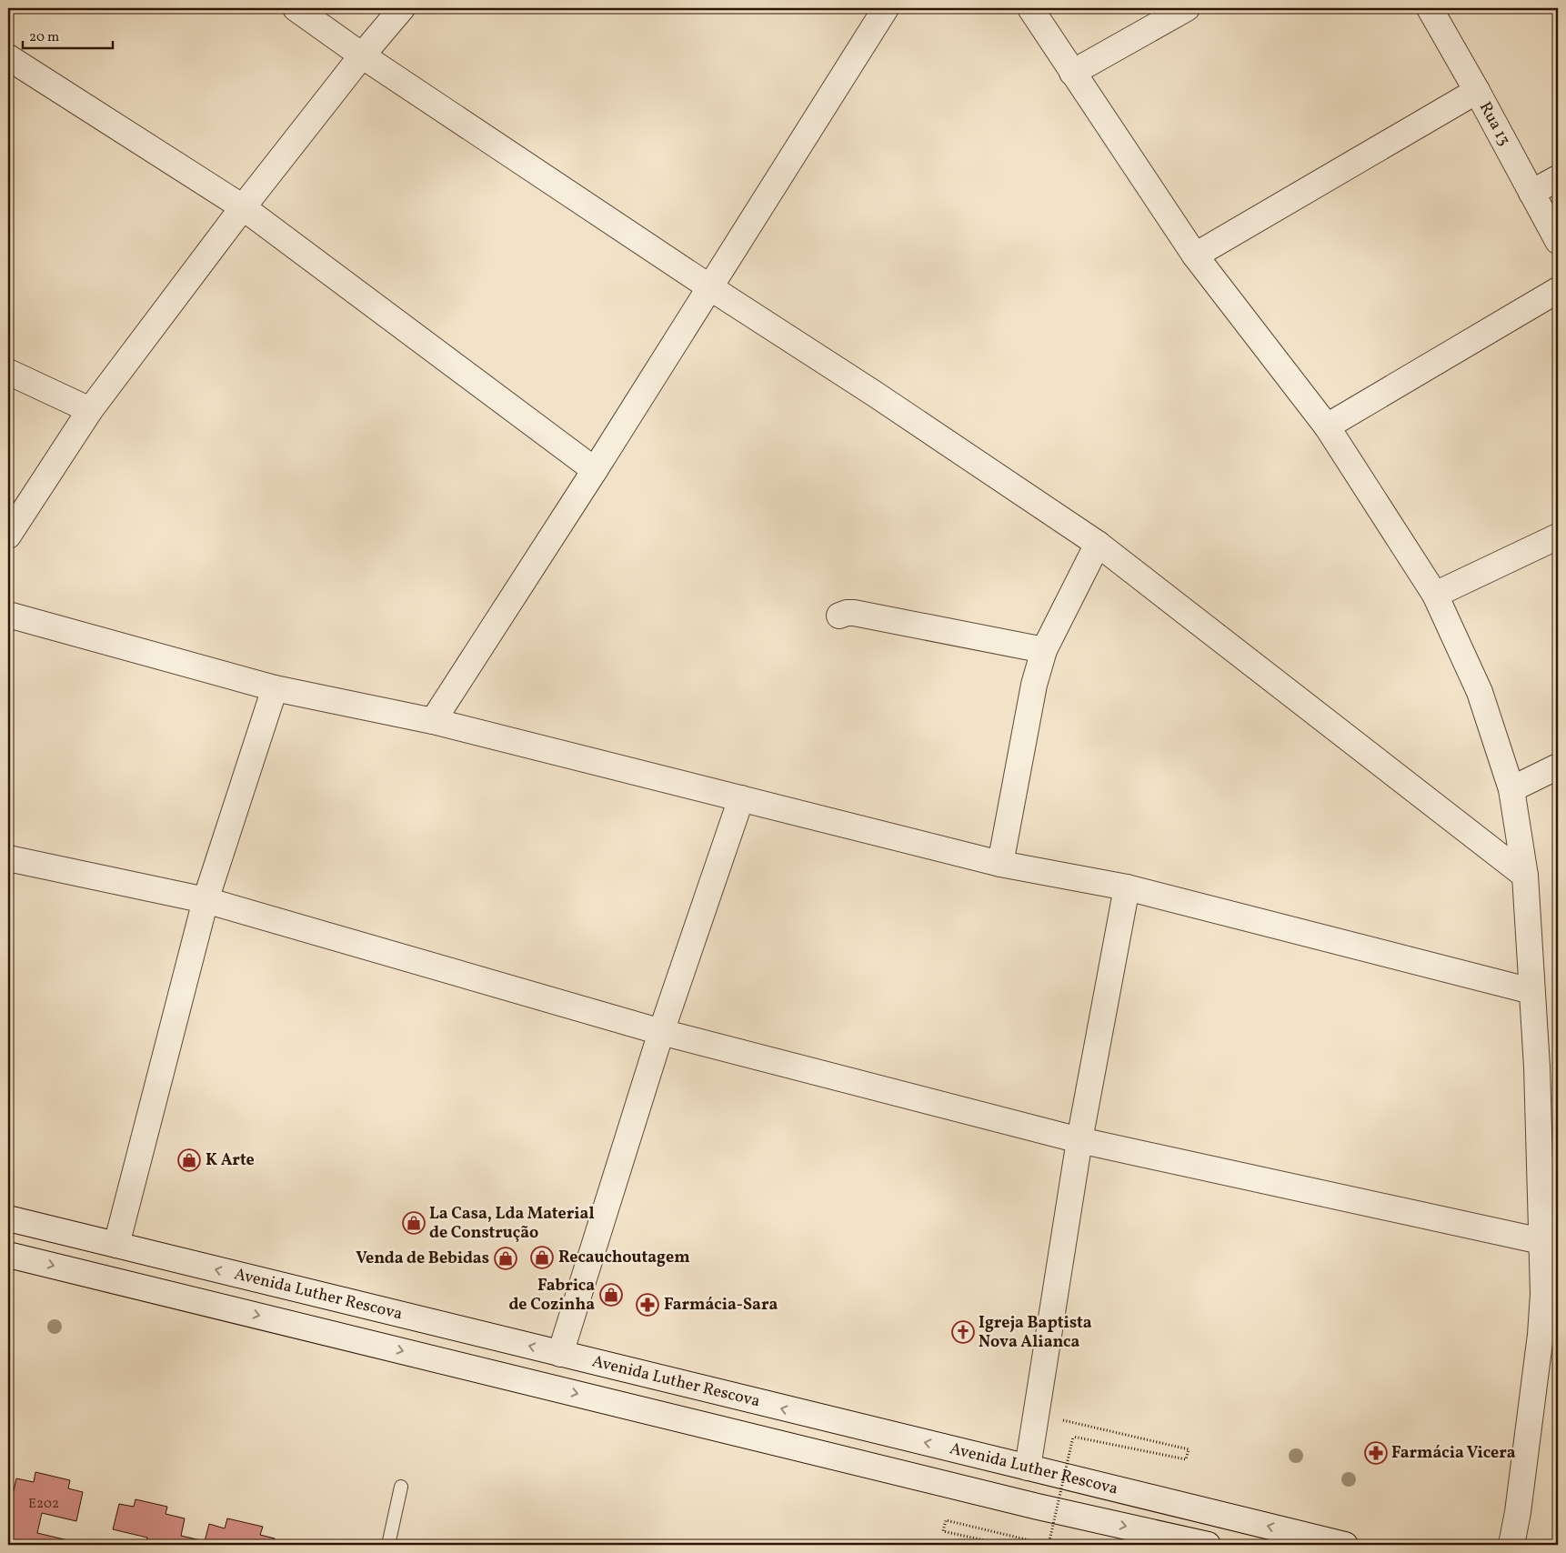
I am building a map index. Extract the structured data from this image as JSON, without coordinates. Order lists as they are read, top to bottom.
{
  "streets": {
    "street": ["Rua 13", "Avenida Luther Rescova"]
  },
  "places": {
    "shop": [
      "K Arte",
      "La Casa, Lda Material de Construção",
      "Recauchoutagem",
      "Venda de Bebidas",
      "Fabrica de Cozinha"
    ],
    "pharmacy": ["Farmácia-Sara", "Farmácia Vicera"],
    "church": ["Igreja Baptista Nova Alianca"]
  },
  "house_numbers": ["E202"],
  "scale_bar": "20 m"
}
